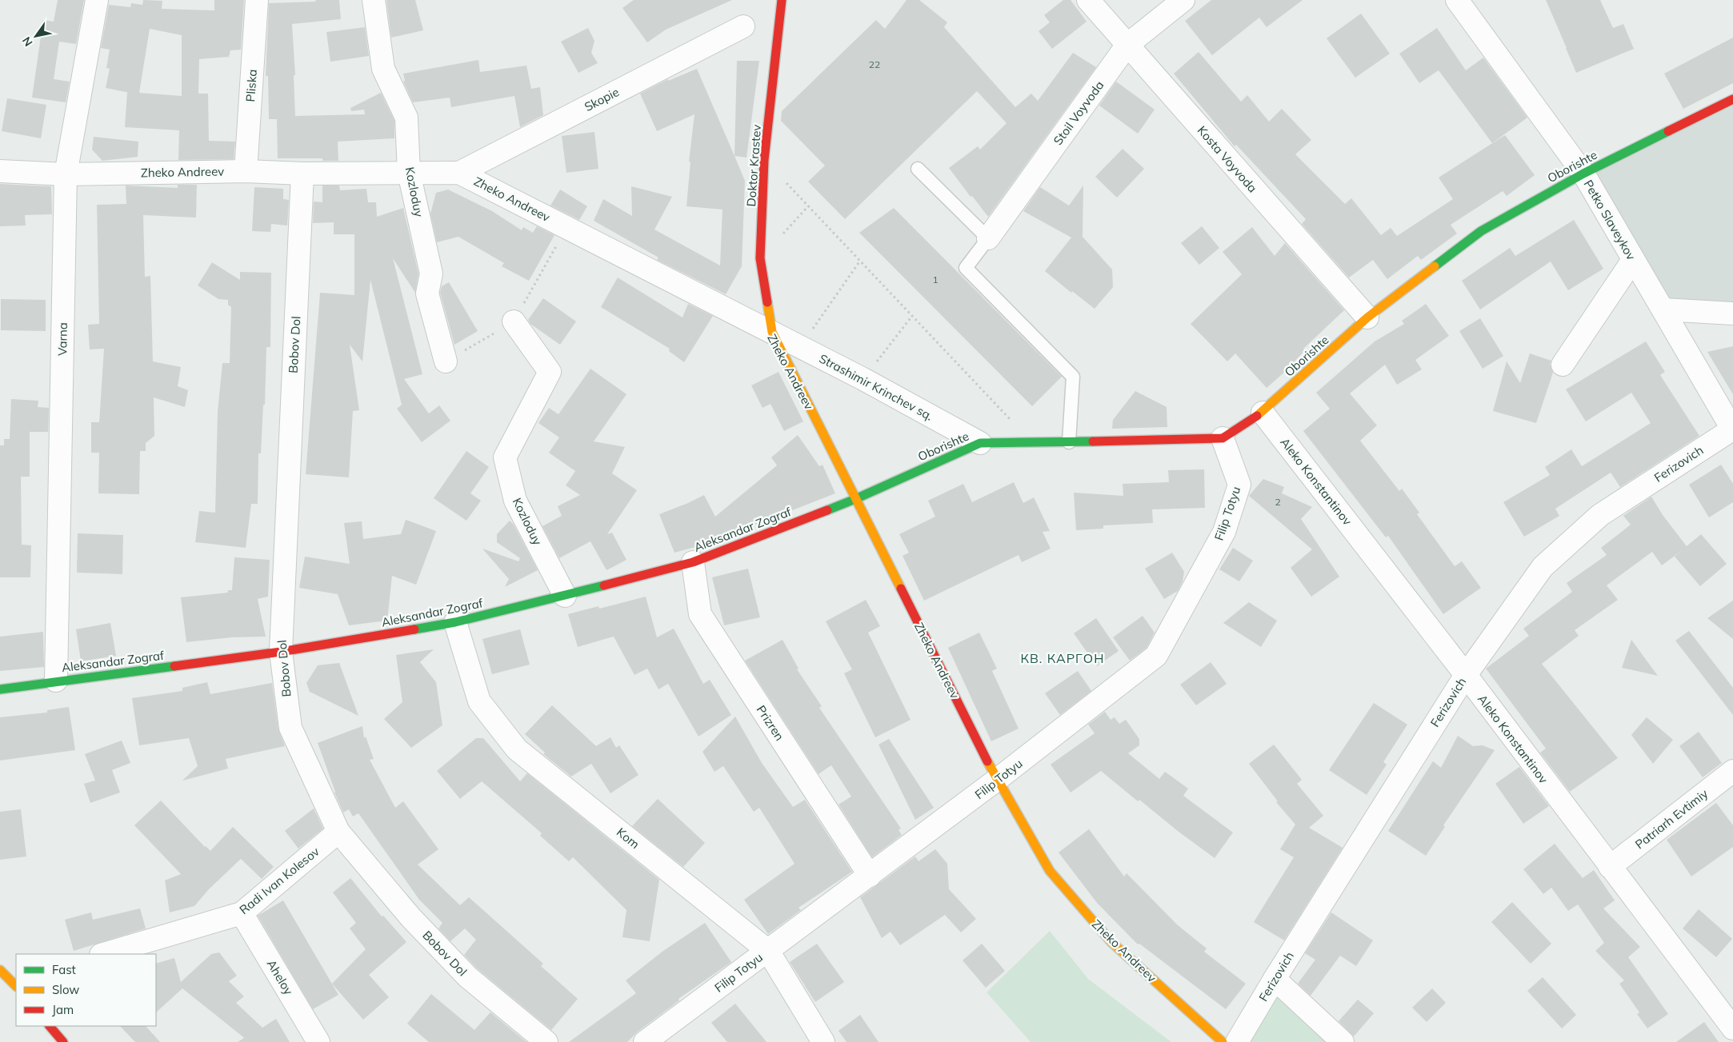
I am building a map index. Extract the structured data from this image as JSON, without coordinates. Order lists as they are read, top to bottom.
{
  "streets": {
    "street": [
      "Pliska",
      "Skopie",
      "Stoil Voyvoda",
      "Kosta Voyvoda",
      "Doktor Krastev",
      "Oborishte",
      "Zheko Andreev",
      "Kozloduy",
      "Petko Slaveykov",
      "Varna",
      "Bobov Dol",
      "Strashimir Krinchev sq.",
      "Ferizovich",
      "Aleko Konstantinov",
      "Filip Totyu",
      "Aleksandar Zograf",
      "Prizren",
      "Patriarh Evtimiy",
      "Kom",
      "Radi Ivan Kolesov",
      "Aheloy"
    ]
  },
  "crossings": [
    ["Pliska", "Zheko Andreev"],
    ["Skopie", "Zheko Andreev"],
    ["Stoil Voyvoda", "Kosta Voyvoda"],
    ["Kosta Voyvoda", "Oborishte"],
    ["Doktor Krastev", "Zheko Andreev"],
    ["Doktor Krastev", "Strashimir Krinchev sq."],
    ["Oborishte", "Zheko Andreev"],
    ["Oborishte", "Petko Slaveykov"],
    ["Oborishte", "Strashimir Krinchev sq."],
    ["Oborishte", "Aleko Konstantinov"],
    ["Oborishte", "Filip Totyu"],
    ["Oborishte", "Aleksandar Zograf"],
    ["Zheko Andreev", "Kozloduy"],
    ["Zheko Andreev", "Varna"],
    ["Zheko Andreev", "Bobov Dol"],
    ["Zheko Andreev", "Strashimir Krinchev sq."],
    ["Zheko Andreev", "Filip Totyu"],
    ["Zheko Andreev", "Aleksandar Zograf"],
    ["Kozloduy", "Aleksandar Zograf"],
    ["Petko Slaveykov", "Ferizovich"],
    ["Varna", "Aleksandar Zograf"],
    ["Bobov Dol", "Aleksandar Zograf"],
    ["Bobov Dol", "Radi Ivan Kolesov"],
    ["Ferizovich", "Aleko Konstantinov"],
    ["Aleko Konstantinov", "Patriarh Evtimiy"],
    ["Filip Totyu", "Prizren"],
    ["Filip Totyu", "Kom"],
    ["Aleksandar Zograf", "Prizren"],
    ["Aleksandar Zograf", "Kom"],
    ["Radi Ivan Kolesov", "Aheloy"]
  ],
  "districts": ["КВ. КАРГОН"],
  "house_numbers": ["22", "1", "2"],
  "legend": ["Fast", "Slow", "Jam"],
  "north": "bottom left"
}
